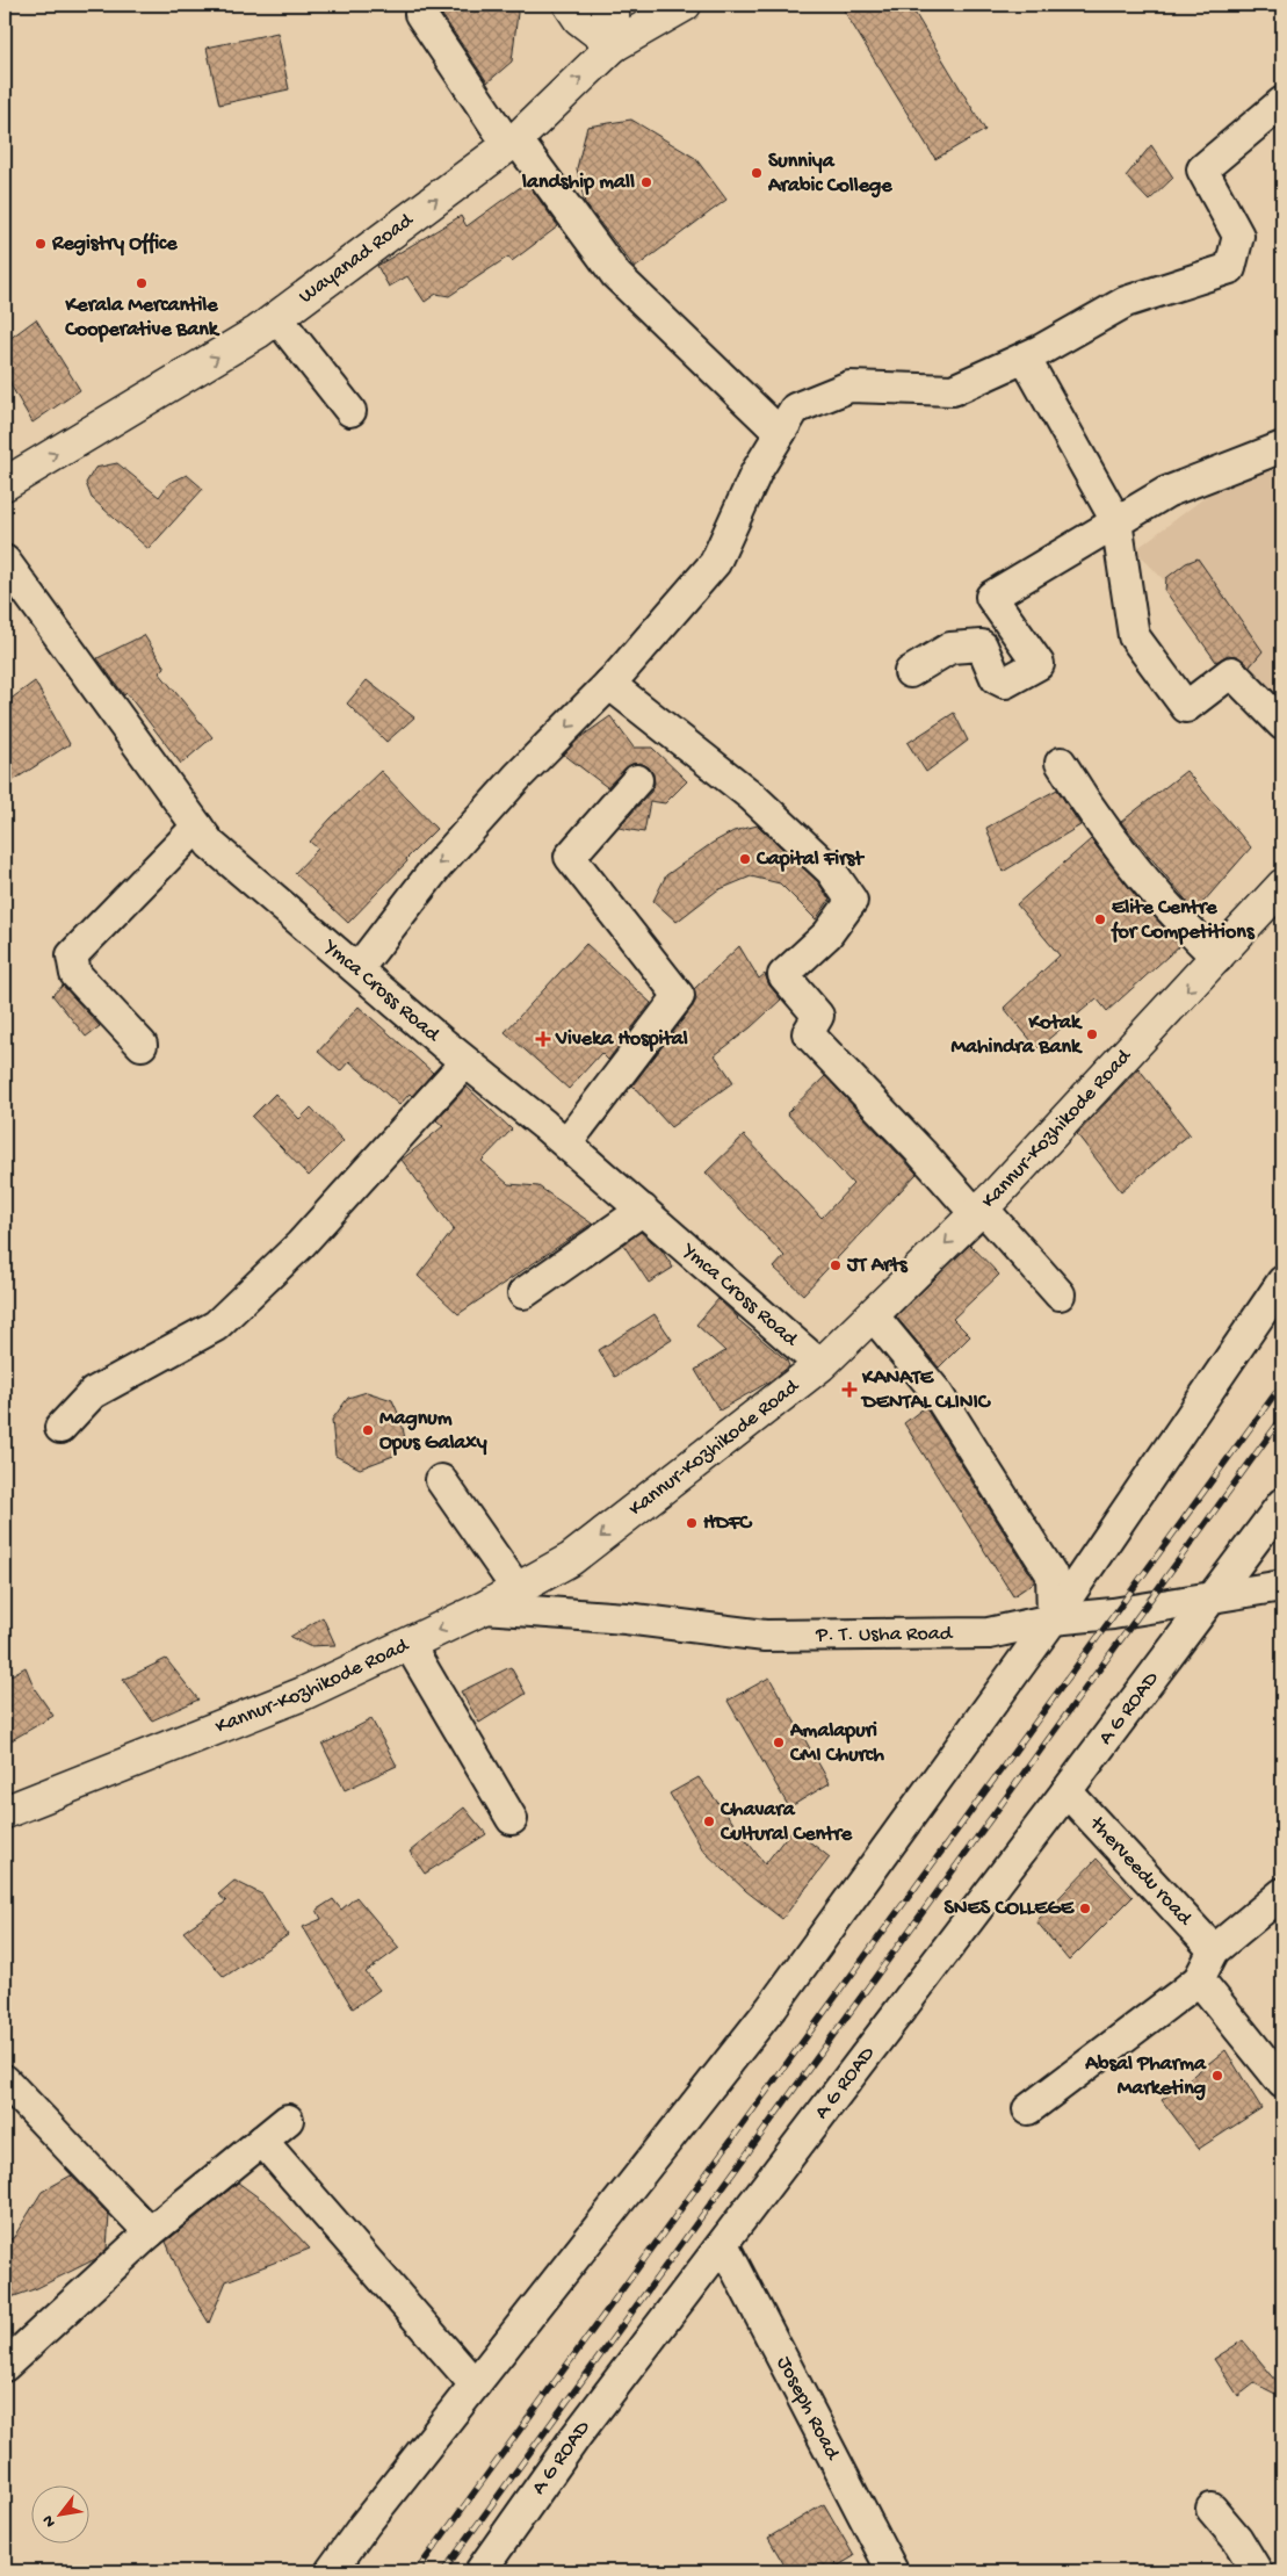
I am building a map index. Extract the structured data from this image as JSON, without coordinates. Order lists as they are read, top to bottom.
{
  "streets": {
    "main road": ["Wayanad Road", "Kannur-Kozhikode Road"],
    "street": [
      "Ymca Cross Road",
      "P. T. Usha Road",
      "A G ROAD",
      "therveedu road",
      "Joseph Road"
    ]
  },
  "crossings": [
    ["Ymca Cross Road", "Kannur-Kozhikode Road"],
    ["Kannur-Kozhikode Road", "P. T. Usha Road"],
    ["P. T. Usha Road", "A G ROAD"],
    ["A G ROAD", "therveedu road"],
    ["A G ROAD", "Joseph Road"]
  ],
  "one_way": ["Wayanad Road", "Kannur-Kozhikode Road"],
  "places": {
    "other": [
      "Sunniya Arabic College",
      "landship mall",
      "Registry Office",
      "Kerala Mercantile Cooperative Bank",
      "Capital First",
      "Elite Centre for Competitions",
      "Kotak Mahindra Bank",
      "JT Arts",
      "Magnum Opus Galaxy",
      "HDFC",
      "Amalapuri CMI Church",
      "Chavara Cultural Centre",
      "SNES COLLEGE",
      "Absal Pharma Marketing"
    ],
    "health": ["Viveka Hospital", "KANATE DENTAL CLINIC"]
  },
  "north": "bottom left"
}
